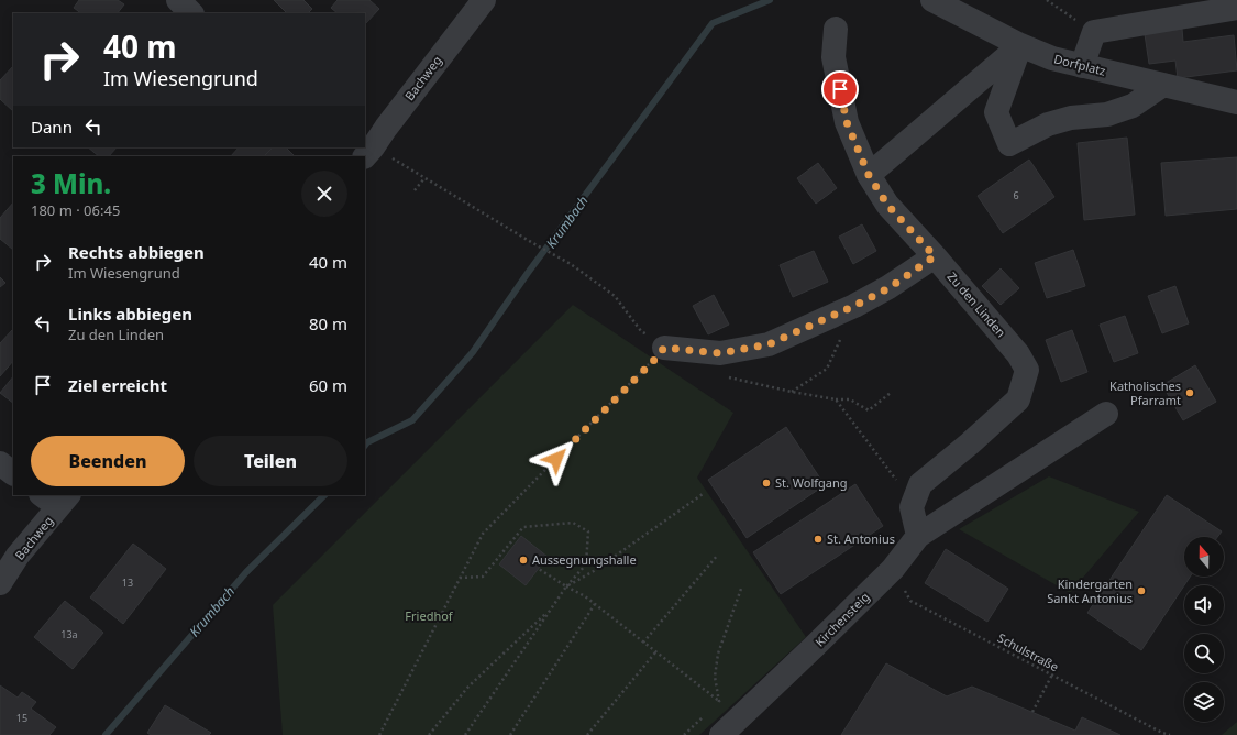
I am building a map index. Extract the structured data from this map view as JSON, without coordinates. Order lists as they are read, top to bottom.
{
  "streets": {
    "street": [
      "Dorfplatz",
      "Bachweg",
      "Zu den Linden",
      "Kirchensteig"
    ],
    "path": ["Schulstraße"]
  },
  "crossings": [
    ["Kirchensteig", "Schulstraße"]
  ],
  "water": ["Krumbach"],
  "parks": ["Friedhof"],
  "places": [
    "Katholisches Pfarramt",
    "St. Wolfgang",
    "St. Antonius",
    "Aussegnungshalle",
    "Kindergarten Sankt Antonius"
  ],
  "house_numbers": [
    "6",
    "13",
    "13a",
    "15"
  ],
  "north": "top",
  "page": {
    "turn": ["40 m", "Im Wiesengrund"],
    "then": "Dann",
    "heading": ["3 Min.", "180 m · 06:45"],
    "list": [
      {
        "name": "Rechts abbiegen",
        "note": "Im Wiesengrund",
        "value": "40 m"
      },
      {
        "name": "Links abbiegen",
        "note": "Zu den Linden",
        "value": "80 m"
      },
      {
        "name": "Ziel erreicht",
        "value": "60 m"
      }
    ],
    "buttons": ["Beenden", "Teilen"]
  }
}
